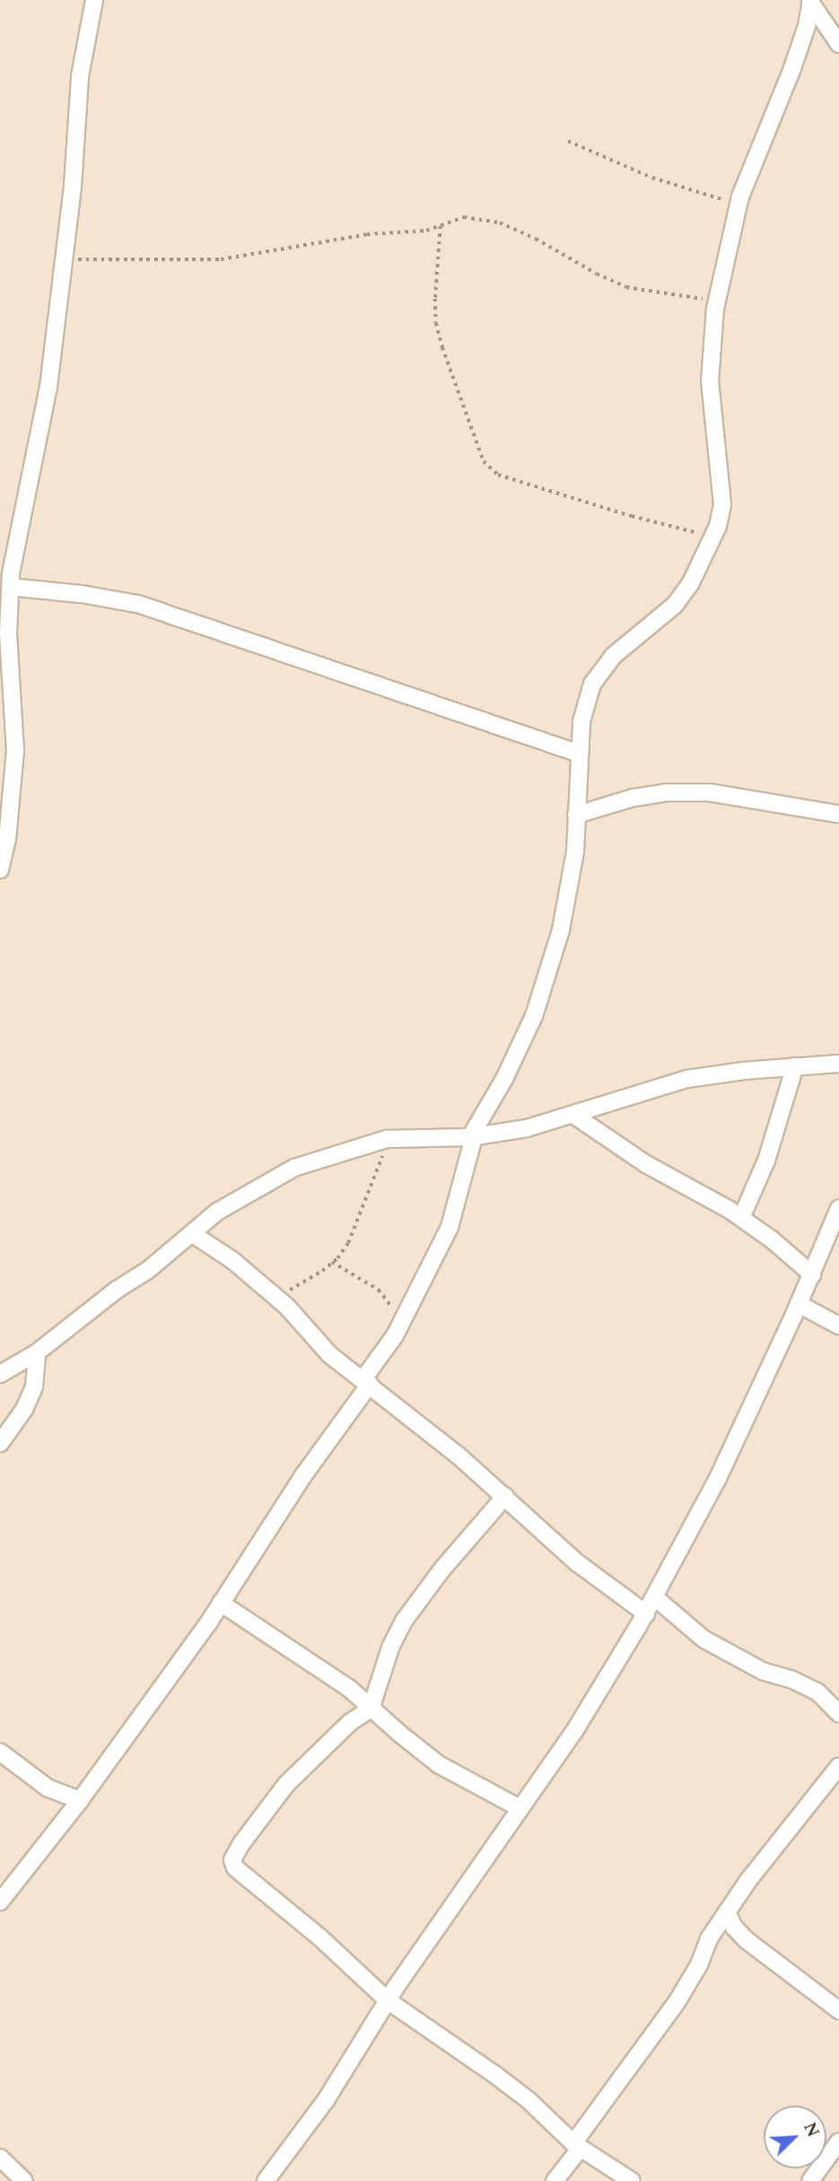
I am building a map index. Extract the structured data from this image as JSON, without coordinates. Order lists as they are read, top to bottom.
{
  "north": "top right"
}
